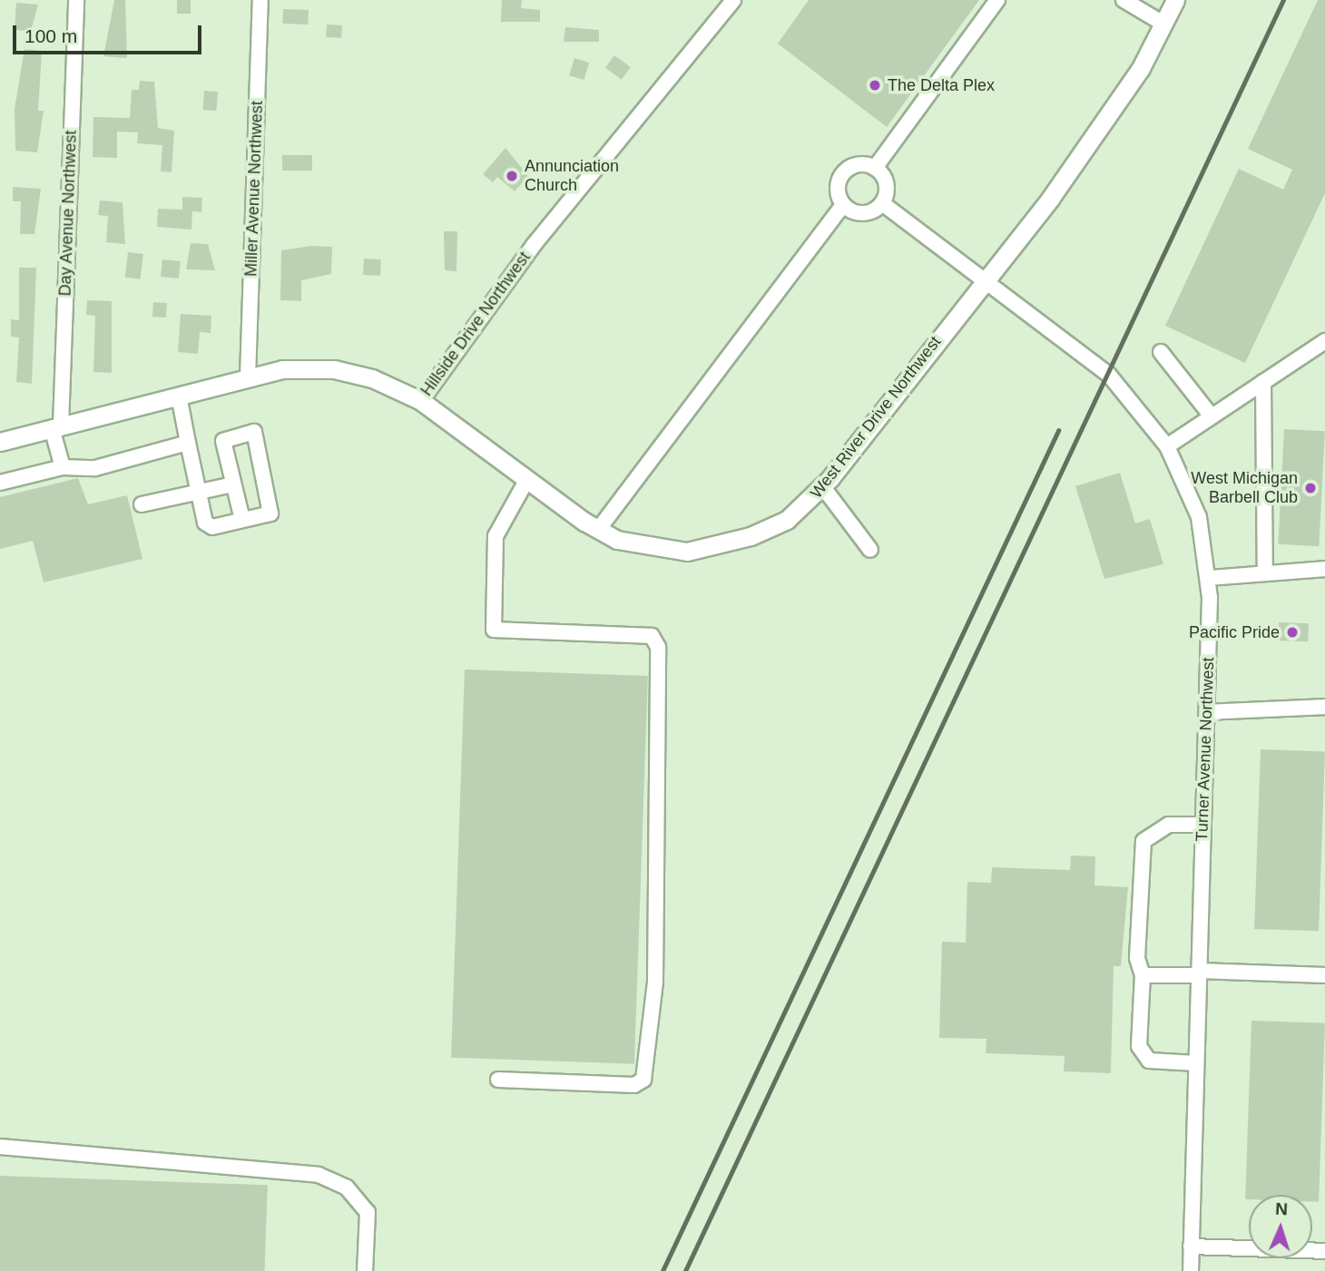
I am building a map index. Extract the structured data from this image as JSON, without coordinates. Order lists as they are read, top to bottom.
{
  "streets": {
    "main road": ["Hillside Drive Northwest", "West River Drive Northwest"],
    "street": ["Miller Avenue Northwest", "Day Avenue Northwest", "Turner Avenue Northwest"]
  },
  "crossings": [
    ["Miller Avenue Northwest", "Hillside Drive Northwest"],
    ["Day Avenue Northwest", "Hillside Drive Northwest"],
    ["Hillside Drive Northwest", "West River Drive Northwest"],
    ["West River Drive Northwest", "Turner Avenue Northwest"]
  ],
  "places": [
    "The Delta Plex",
    "Annunciation Church",
    "West Michigan Barbell Club",
    "Pacific Pride"
  ],
  "scale_bar": "100 m",
  "north": "top"
}
